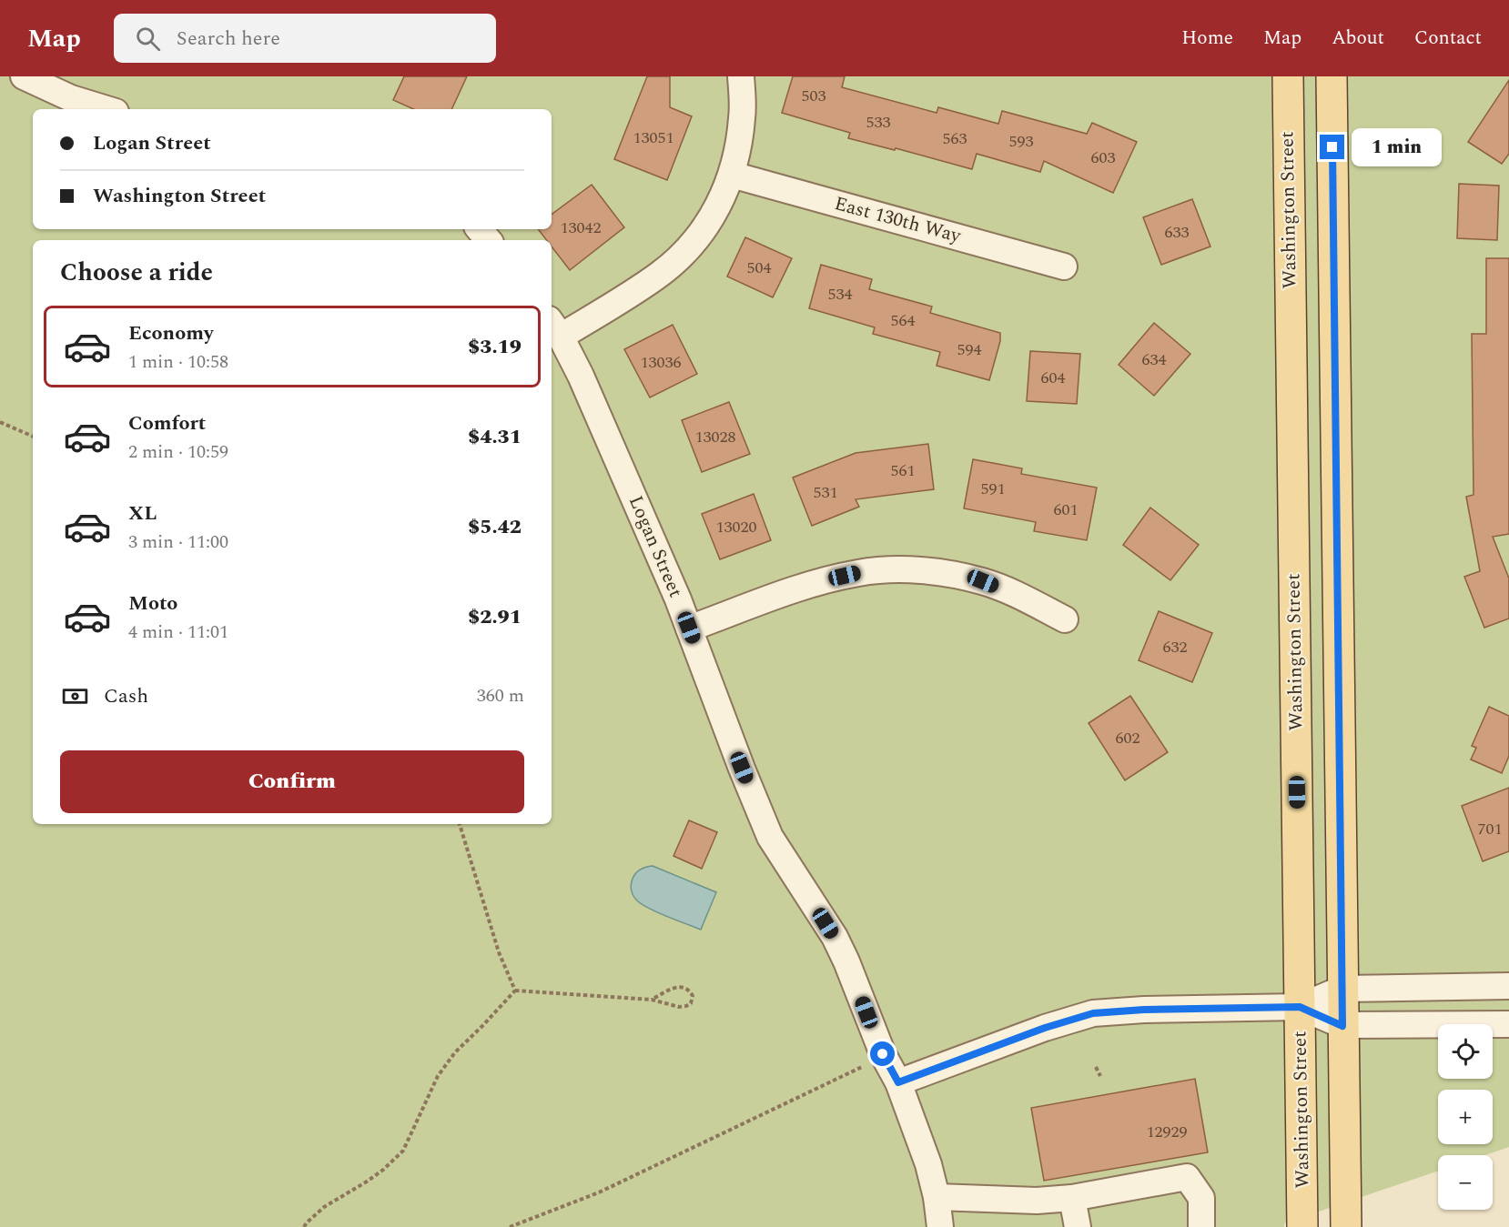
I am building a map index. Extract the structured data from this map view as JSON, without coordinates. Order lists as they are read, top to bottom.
{
  "streets": {
    "main road": ["Washington Street"],
    "street": ["East 130th Way", "Logan Street"]
  },
  "house_numbers": [
    "503",
    "533",
    "13051",
    "563",
    "593",
    "603",
    "13042",
    "633",
    "504",
    "534",
    "564",
    "594",
    "634",
    "13036",
    "604",
    "13028",
    "561",
    "591",
    "531",
    "601",
    "13020",
    "632",
    "602",
    "701",
    "12929"
  ],
  "page": {
    "header": "Map",
    "search": "Search here",
    "nav": [
      "Home",
      "Map",
      "About",
      "Contact"
    ],
    "banner": ["Logan Street", "Washington Street"],
    "bubble": "1 min",
    "heading": "Choose a ride",
    "list": [
      {
        "name": "Economy",
        "note": "1 min · 10:58",
        "value": "$3.19"
      },
      {
        "name": "Comfort",
        "note": "2 min · 10:59",
        "value": "$4.31"
      },
      {
        "name": "XL",
        "note": "3 min · 11:00",
        "value": "$5.42"
      },
      {
        "name": "Moto",
        "note": "4 min · 11:01",
        "value": "$2.91"
      }
    ],
    "pay": ["Cash", "360 m"],
    "buttons": "Confirm",
    "map_buttons": ["+", "−"]
  }
}
